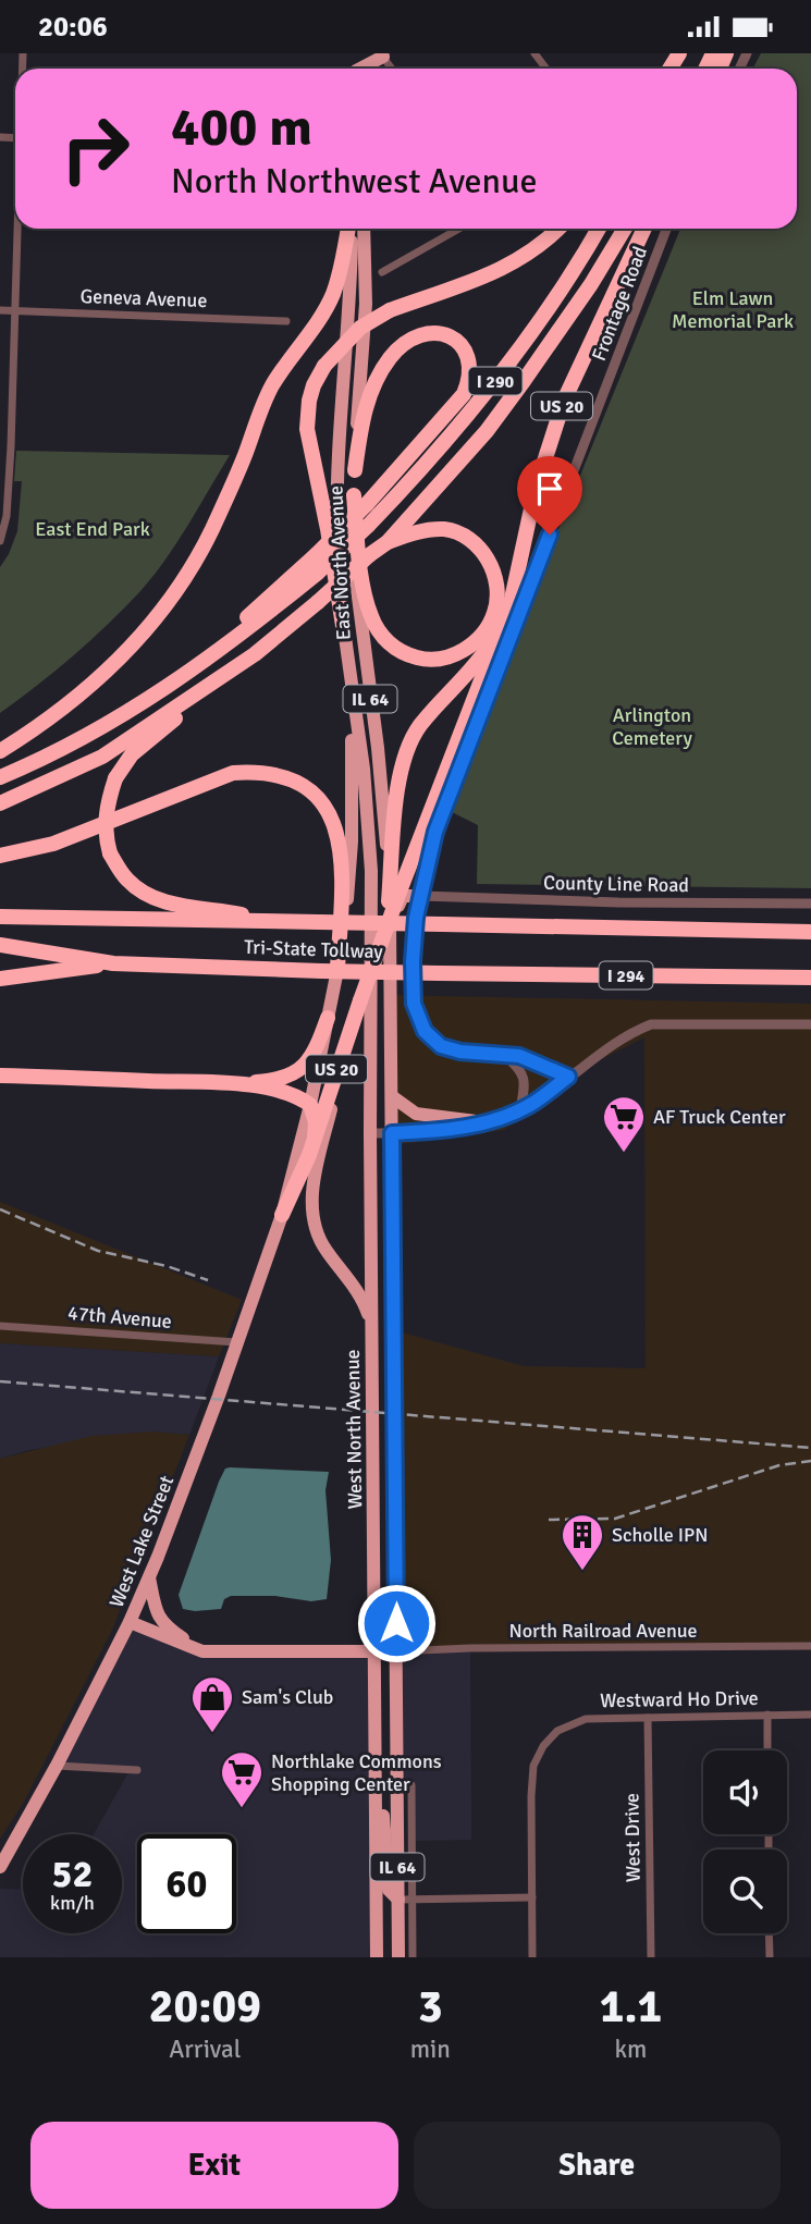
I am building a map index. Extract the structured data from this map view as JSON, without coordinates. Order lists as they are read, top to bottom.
{
  "streets": {
    "highway": [
      "I 290",
      "US 20",
      "Tri-State Tollway",
      "I 294"
    ],
    "main road": [
      "East North Avenue",
      "IL 64",
      "West North Avenue",
      "West Lake Street"
    ],
    "street": [
      "Geneva Avenue",
      "Frontage Road",
      "County Line Road",
      "47th Avenue",
      "North Railroad Avenue",
      "Westward Ho Drive",
      "West Drive"
    ]
  },
  "crossings": [
    ["Frontage Road", "County Line Road"],
    ["US 20", "East North Avenue"],
    ["US 20", "West North Avenue"],
    ["US 20", "West Lake Street"],
    ["East North Avenue", "West North Avenue"],
    ["47th Avenue", "West Lake Street"],
    ["West North Avenue", "North Railroad Avenue"],
    ["Westward Ho Drive", "West Drive"]
  ],
  "parks": ["Elm Lawn Memorial Park", "East End Park", "Arlington Cemetery"],
  "places": {
    "supermarket": ["AF Truck Center", "Northlake Commons Shopping Center"],
    "building": ["Scholle IPN"],
    "shop": ["Sam's Club"]
  },
  "page": {
    "status": "20:06",
    "turn": ["400 m", "North Northwest Avenue"],
    "speed": "52 km/h",
    "limit": "60",
    "eta": [
      "20:09",
      "Arrival",
      "3",
      "min",
      "1.1",
      "km"
    ],
    "buttons": ["Exit", "Share"]
  }
}
